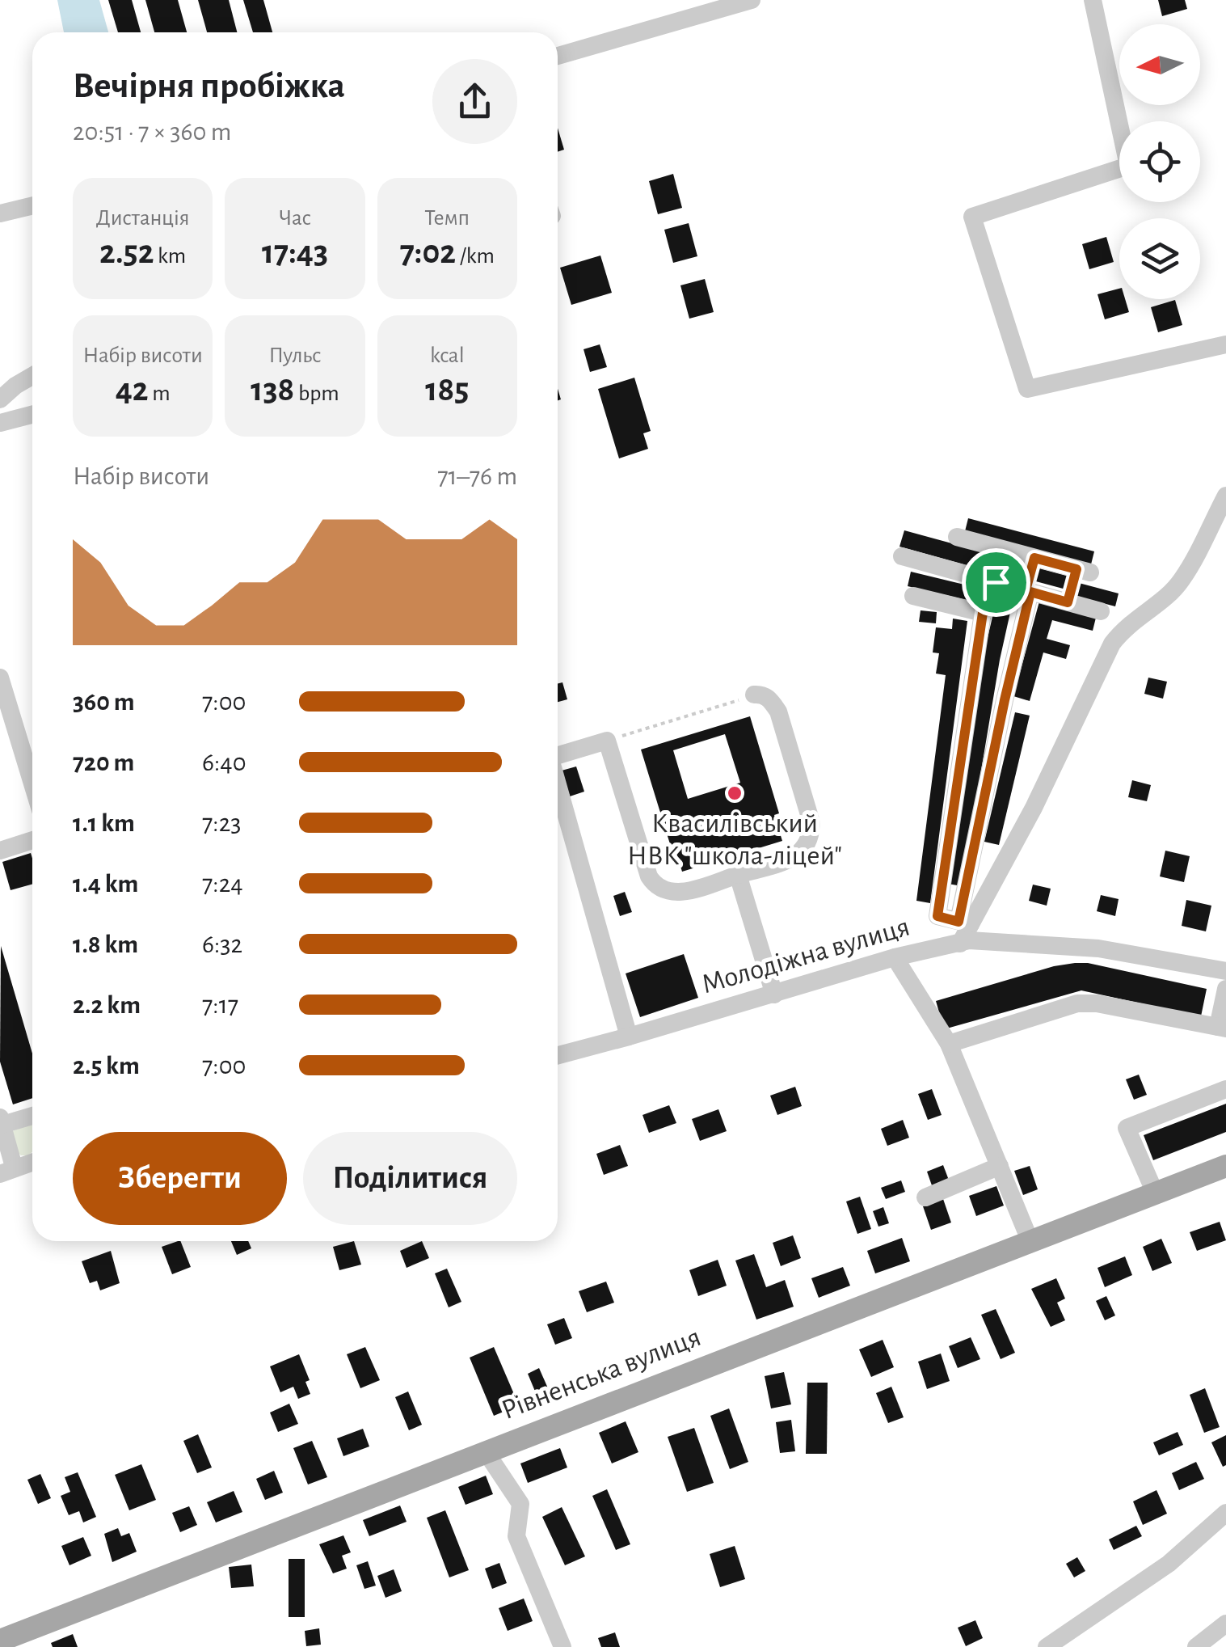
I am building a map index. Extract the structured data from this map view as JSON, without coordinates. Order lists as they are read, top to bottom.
{
  "streets": {
    "main road": ["Рівненська вулиця"],
    "street": ["Молодіжна вулиця"]
  },
  "places": ["Квасилівський НВК \"школа-ліцей\""],
  "north": "left",
  "page": {
    "heading": ["Вечірня пробіжка", "20:51 · 7 × 360 m"],
    "stats": [
      ["Дистанція", "2.52 km"],
      ["Час", "17:43"],
      ["Темп", "7:02 /km"],
      ["Набір висоти", "42 m"],
      ["Пульс", "138 bpm"],
      ["kcal", "185"]
    ],
    "chart": ["Набір висоти", "71–76 m"],
    "list": [
      {
        "name": "360 m",
        "note": "7:00"
      },
      {
        "name": "720 m",
        "note": "6:40"
      },
      {
        "name": "1.1 km",
        "note": "7:23"
      },
      {
        "name": "1.4 km",
        "note": "7:24"
      },
      {
        "name": "1.8 km",
        "note": "6:32"
      },
      {
        "name": "2.2 km",
        "note": "7:17"
      },
      {
        "name": "2.5 km",
        "note": "7:00"
      }
    ],
    "buttons": ["Зберегти", "Поділитися"]
  }
}
